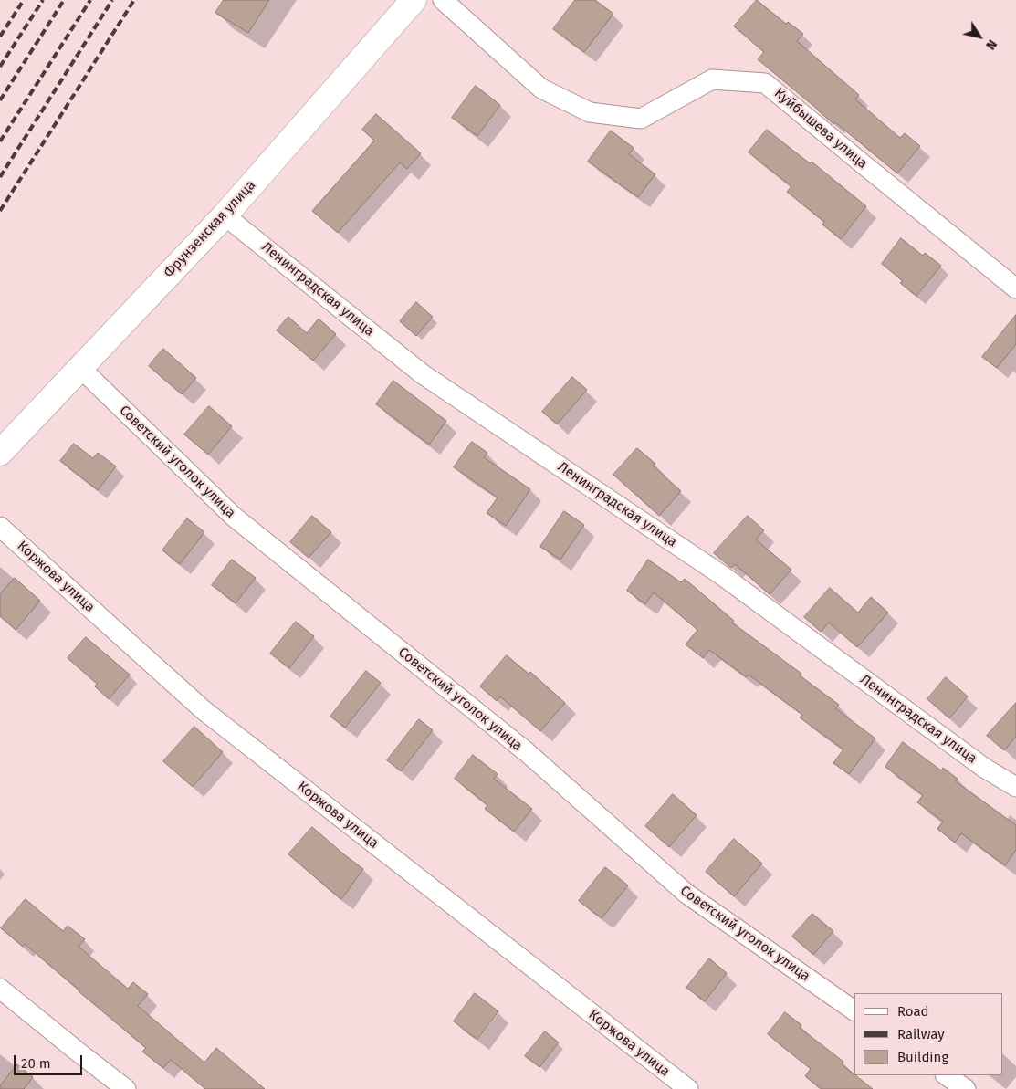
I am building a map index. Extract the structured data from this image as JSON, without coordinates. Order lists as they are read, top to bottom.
{
  "streets": {
    "street": [
      "Куйбышева улица",
      "Фрунзенская улица",
      "Ленинградская улица",
      "Советский уголок улица",
      "Коржова улица"
    ]
  },
  "crossings": [
    ["Фрунзенская улица", "Ленинградская улица"],
    ["Фрунзенская улица", "Советский уголок улица"]
  ],
  "legend": ["Road", "Railway", "Building"],
  "scale_bar": "20 m",
  "north": "bottom right"
}
